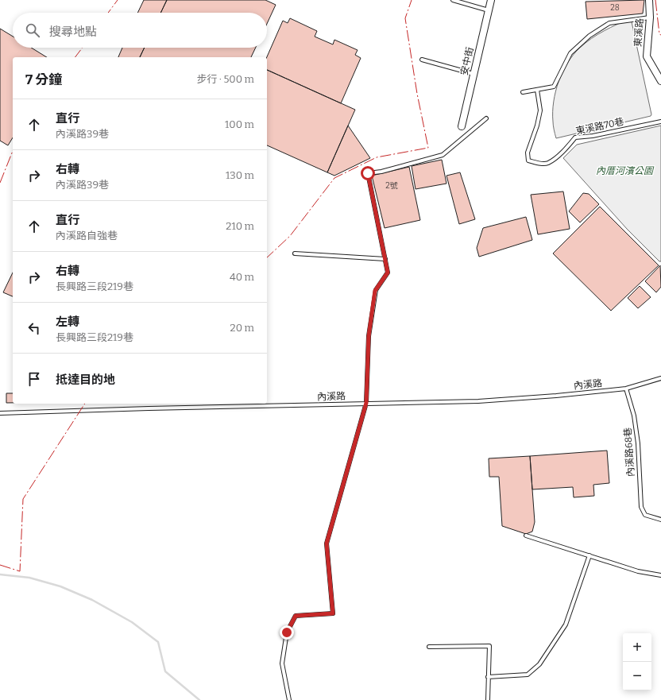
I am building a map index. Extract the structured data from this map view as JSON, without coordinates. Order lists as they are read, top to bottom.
{
  "streets": {
    "street": ["東溪路", "安中街"],
    "lane": ["東溪路70巷", "內溪路", "內溪路68巷"]
  },
  "crossings": [
    ["內溪路", "內溪路68巷"]
  ],
  "parks": ["內厝河濱公園"],
  "house_numbers": ["28", "2號"],
  "page": {
    "search": "搜尋地點",
    "heading": ["7 分鐘", "步行 · 500 m"],
    "list": [
      ["直行", "內溪路39巷", "100 m"],
      ["右轉", "內溪路39巷", "130 m"],
      ["直行", "內溪路自強巷", "210 m"],
      ["右轉", "長興路三段219巷", "40 m"],
      ["左轉", "長興路三段219巷", "20 m"],
      "抵達目的地"
    ],
    "map_buttons": ["+", "−"]
  }
}
